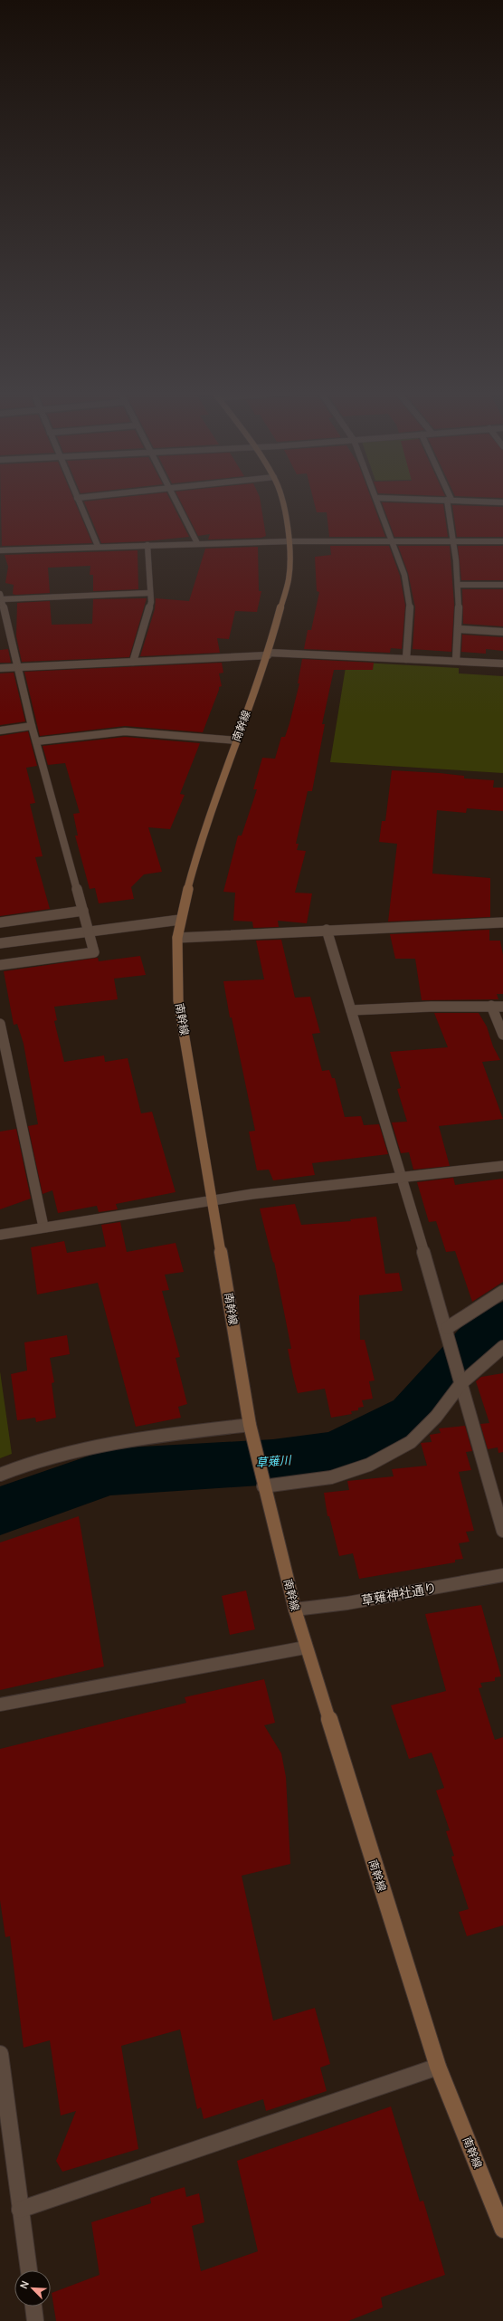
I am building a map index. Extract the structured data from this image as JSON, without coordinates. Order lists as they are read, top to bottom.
{
  "streets": {
    "main road": ["南幹線"],
    "street": ["草薙神社通り"]
  },
  "crossings": [
    ["南幹線", "草薙神社通り"]
  ],
  "water": ["草薙川"],
  "north": "top left"
}
